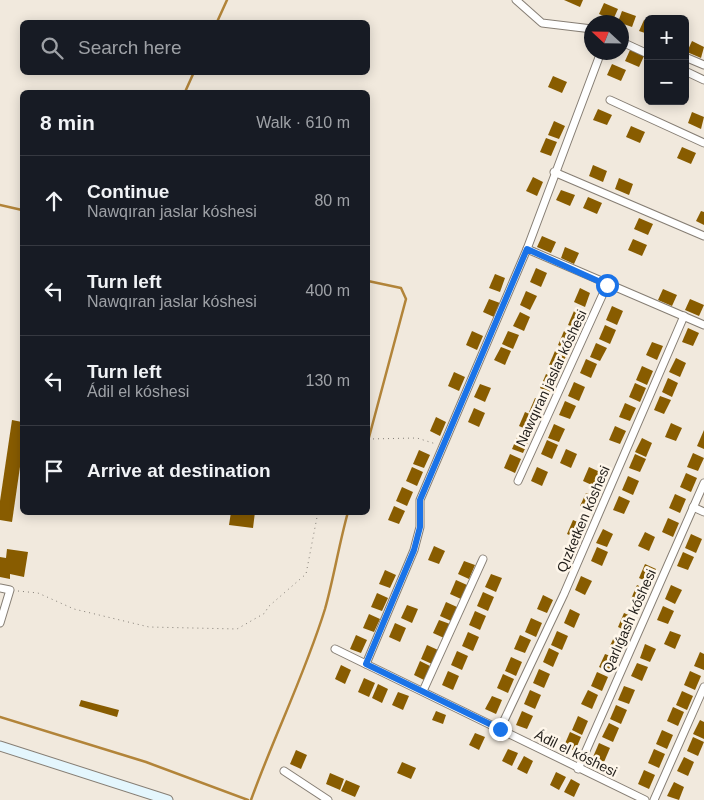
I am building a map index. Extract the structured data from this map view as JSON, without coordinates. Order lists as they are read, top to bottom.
{
  "streets": {
    "street": [
      "Nawqıran jaslar kóshesi",
      "Qızketken kóshesi",
      "Qarlıǵash kóshesi",
      "Ádil el kóshesi"
    ]
  },
  "crossings": [
    ["Qızketken kóshesi", "Ádil el kóshesi"],
    ["Qarlıǵash kóshesi", "Ádil el kóshesi"]
  ],
  "north": "left",
  "page": {
    "map_buttons": ["+", "−"],
    "search": "Search here",
    "heading": ["8 min", "Walk · 610 m"],
    "list": [
      ["Continue", "Nawqıran jaslar kóshesi", "80 m"],
      ["Turn left", "Nawqıran jaslar kóshesi", "400 m"],
      ["Turn left", "Ádil el kóshesi", "130 m"],
      "Arrive at destination"
    ]
  }
}
